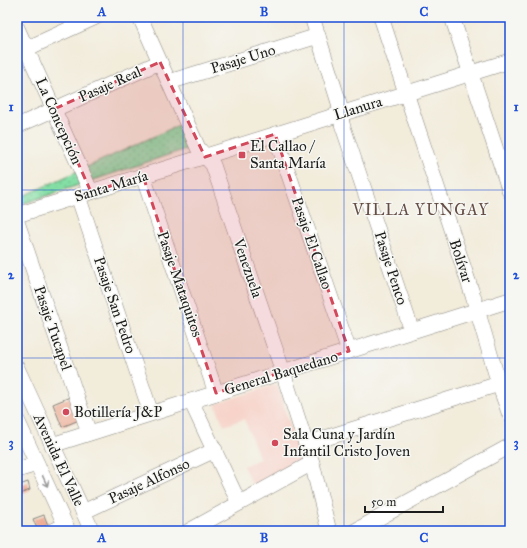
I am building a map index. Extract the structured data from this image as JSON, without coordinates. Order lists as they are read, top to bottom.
{
  "streets": {
    "street": [
      "Pasaje Uno",
      "Pasaje Real",
      "Llanura",
      "La Concepción",
      "Santa María",
      "Pasaje El Callao",
      "Bolívar",
      "Venezuela",
      "Pasaje Penco",
      "Pasaje Mataquitos",
      "Pasaje San Pedro",
      "Pasaje Tucapel",
      "General Baquedano",
      "Avenida El Valle",
      "Pasaje Alfonso"
    ]
  },
  "crossings": [
    ["Pasaje Uno", "Venezuela"],
    ["Pasaje Uno", "Pasaje Penco"],
    ["Pasaje Real", "La Concepción"],
    ["Pasaje Real", "Venezuela"],
    ["Llanura", "Santa María"],
    ["Llanura", "Pasaje El Callao"],
    ["Llanura", "Bolívar"],
    ["Llanura", "Venezuela"],
    ["Llanura", "Pasaje Penco"],
    ["La Concepción", "Santa María"],
    ["La Concepción", "Pasaje San Pedro"],
    ["Santa María", "Venezuela"],
    ["Santa María", "Pasaje Mataquitos"],
    ["Santa María", "Pasaje San Pedro"],
    ["Pasaje El Callao", "General Baquedano"],
    ["Bolívar", "General Baquedano"],
    ["Venezuela", "General Baquedano"],
    ["Pasaje Penco", "General Baquedano"],
    ["Pasaje Mataquitos", "General Baquedano"],
    ["Pasaje San Pedro", "General Baquedano"],
    ["Pasaje Tucapel", "General Baquedano"],
    ["General Baquedano", "Avenida El Valle"],
    ["Avenida El Valle", "Pasaje Alfonso"]
  ],
  "districts": ["VILLA YUNGAY"],
  "places": {
    "transit": ["El Callao / Santa María"],
    "other": ["Botillería J&P", "Sala Cuna y Jardín Infantil Cristo Joven"]
  },
  "scale_bar": "50 m",
  "grid": {
    "columns": ["A", "B", "C"],
    "rows": ["1", "2", "3"]
  }
}
